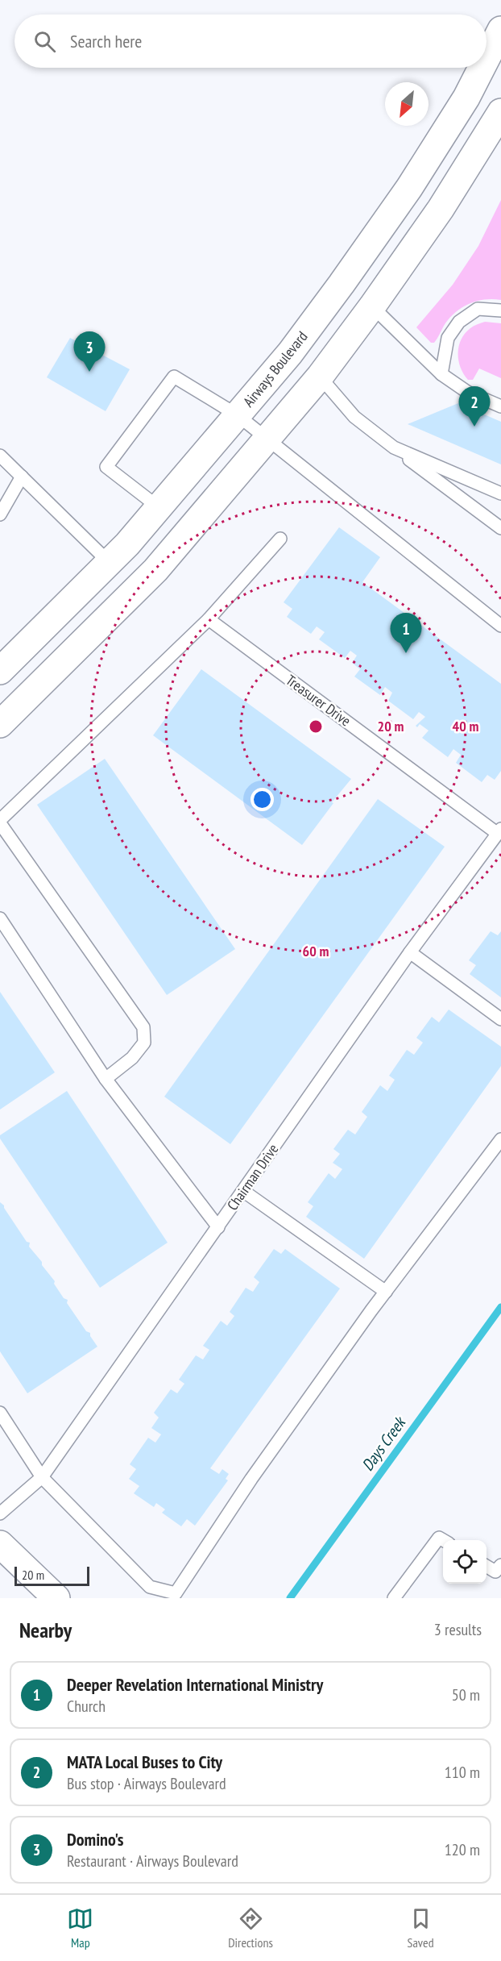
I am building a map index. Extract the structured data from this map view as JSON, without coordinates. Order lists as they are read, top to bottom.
{
  "streets": {
    "main road": ["Airways Boulevard"],
    "lane": ["Treasurer Drive", "Chairman Drive"]
  },
  "crossings": [
    ["Treasurer Drive", "Chairman Drive"]
  ],
  "water": ["Days Creek"],
  "scale_bar": "20 m",
  "north": "bottom left",
  "page": {
    "search": "Search here",
    "pins": ["3", "2", "1"],
    "scale": "20 m",
    "heading": ["Nearby", "3 results"],
    "list": [
      {
        "mark": "1",
        "name": "Deeper Revelation International Ministry",
        "note": "Church",
        "value": "50 m"
      },
      {
        "mark": "2",
        "name": "MATA Local Buses to City",
        "note": "Bus stop · Airways Boulevard",
        "value": "110 m"
      },
      {
        "mark": "3",
        "name": "Domino's",
        "note": "Restaurant · Airways Boulevard",
        "value": "120 m"
      }
    ],
    "nav": ["Map", "Directions", "Saved"]
  },
  "rings": ["20 m", "40 m", "60 m"]
}
